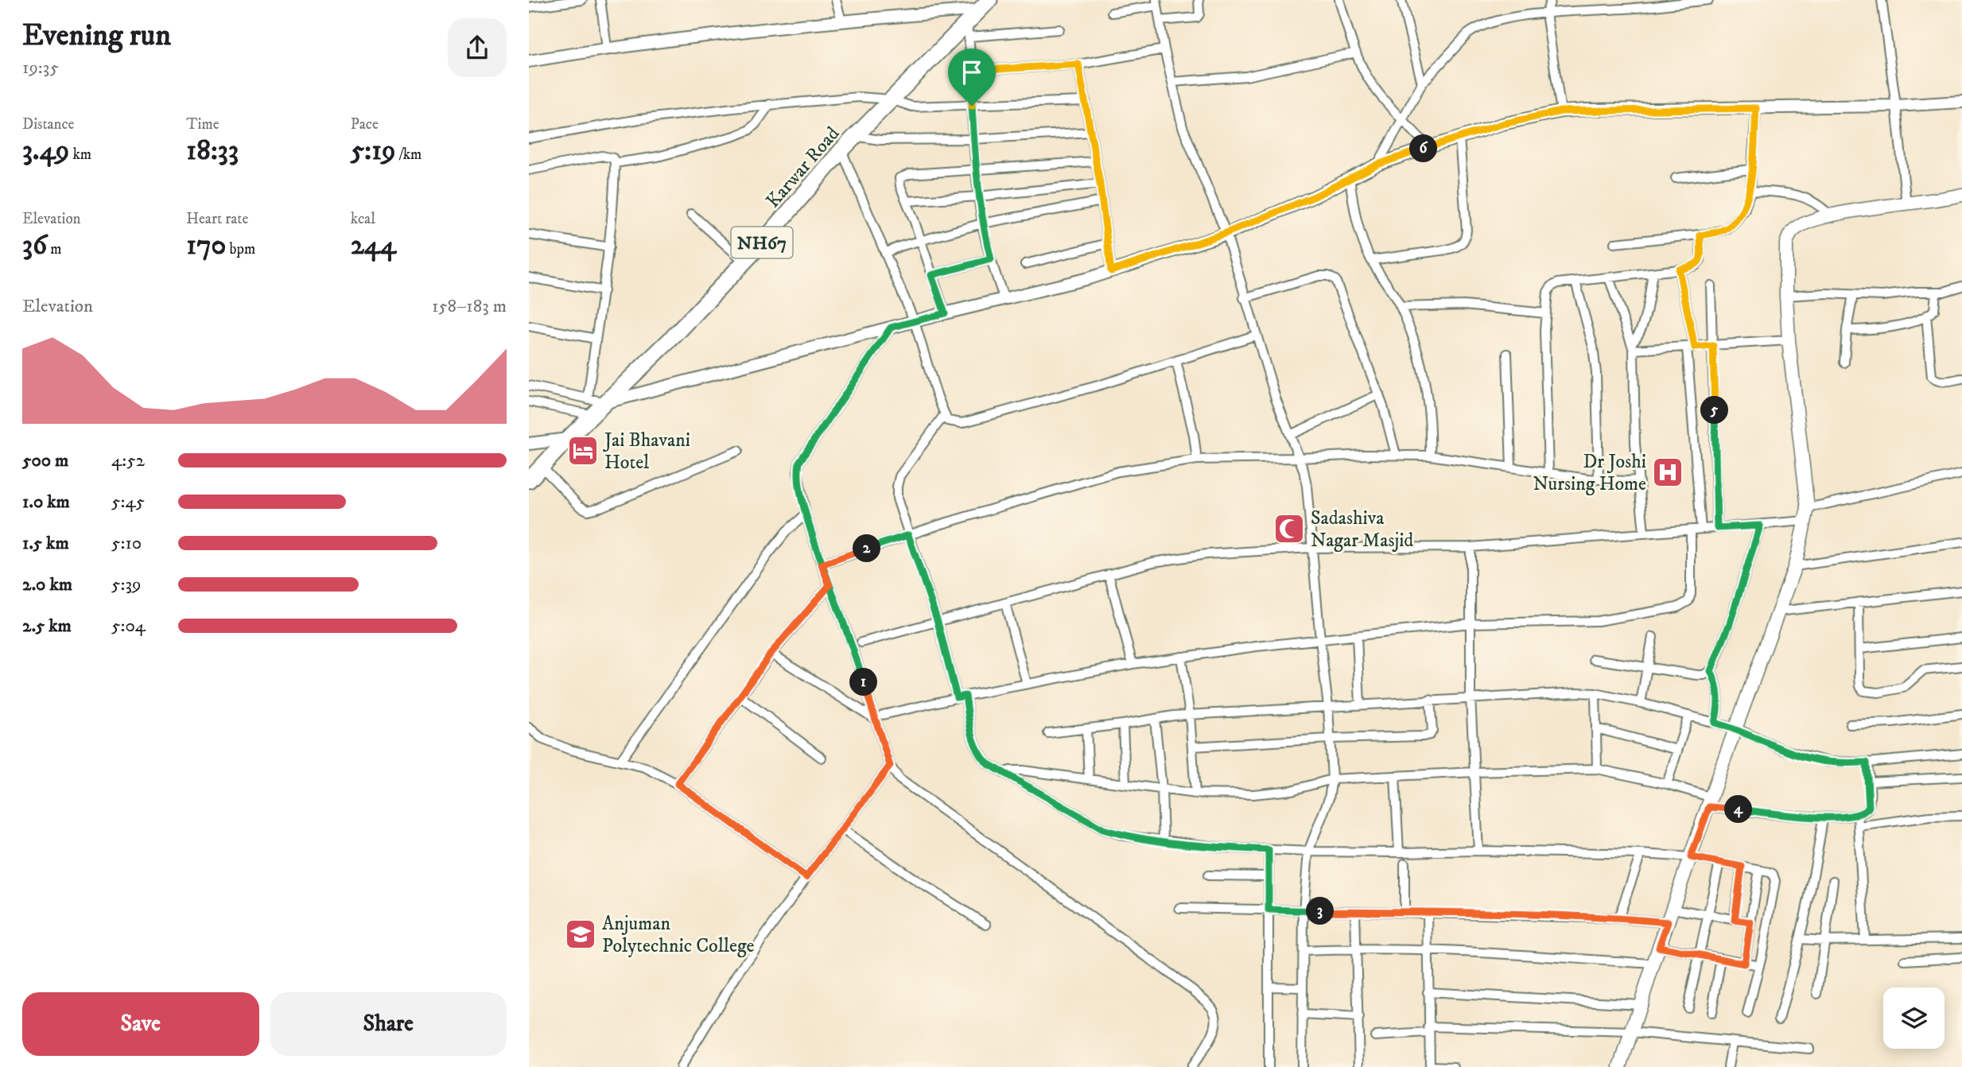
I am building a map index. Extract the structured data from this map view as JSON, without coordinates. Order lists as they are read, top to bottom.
{
  "streets": {
    "highway": ["Karwar Road", "NH67"]
  },
  "places": {
    "hotel": ["Jai Bhavani Hotel"],
    "hospital": ["Dr Joshi Nursing Home"],
    "mosque": ["Sadashiva Nagar Masjid"],
    "school or university": ["Anjuman Polytechnic College"]
  },
  "page": {
    "heading": ["Evening run", "19:35"],
    "stats": [
      ["Distance", "3.49 km"],
      ["Time", "18:33"],
      ["Pace", "5:19 /km"],
      ["Elevation", "36 m"],
      ["Heart rate", "170 bpm"],
      ["kcal", "244"]
    ],
    "pins": [
      "6",
      "5",
      "2",
      "1",
      "4",
      "3"
    ],
    "chart": ["Elevation", "158–183 m"],
    "list": [
      {
        "name": "500 m",
        "note": "4:52"
      },
      {
        "name": "1.0 km",
        "note": "5:45"
      },
      {
        "name": "1.5 km",
        "note": "5:10"
      },
      {
        "name": "2.0 km",
        "note": "5:39"
      },
      {
        "name": "2.5 km",
        "note": "5:04"
      }
    ],
    "buttons": ["Save", "Share"]
  }
}
